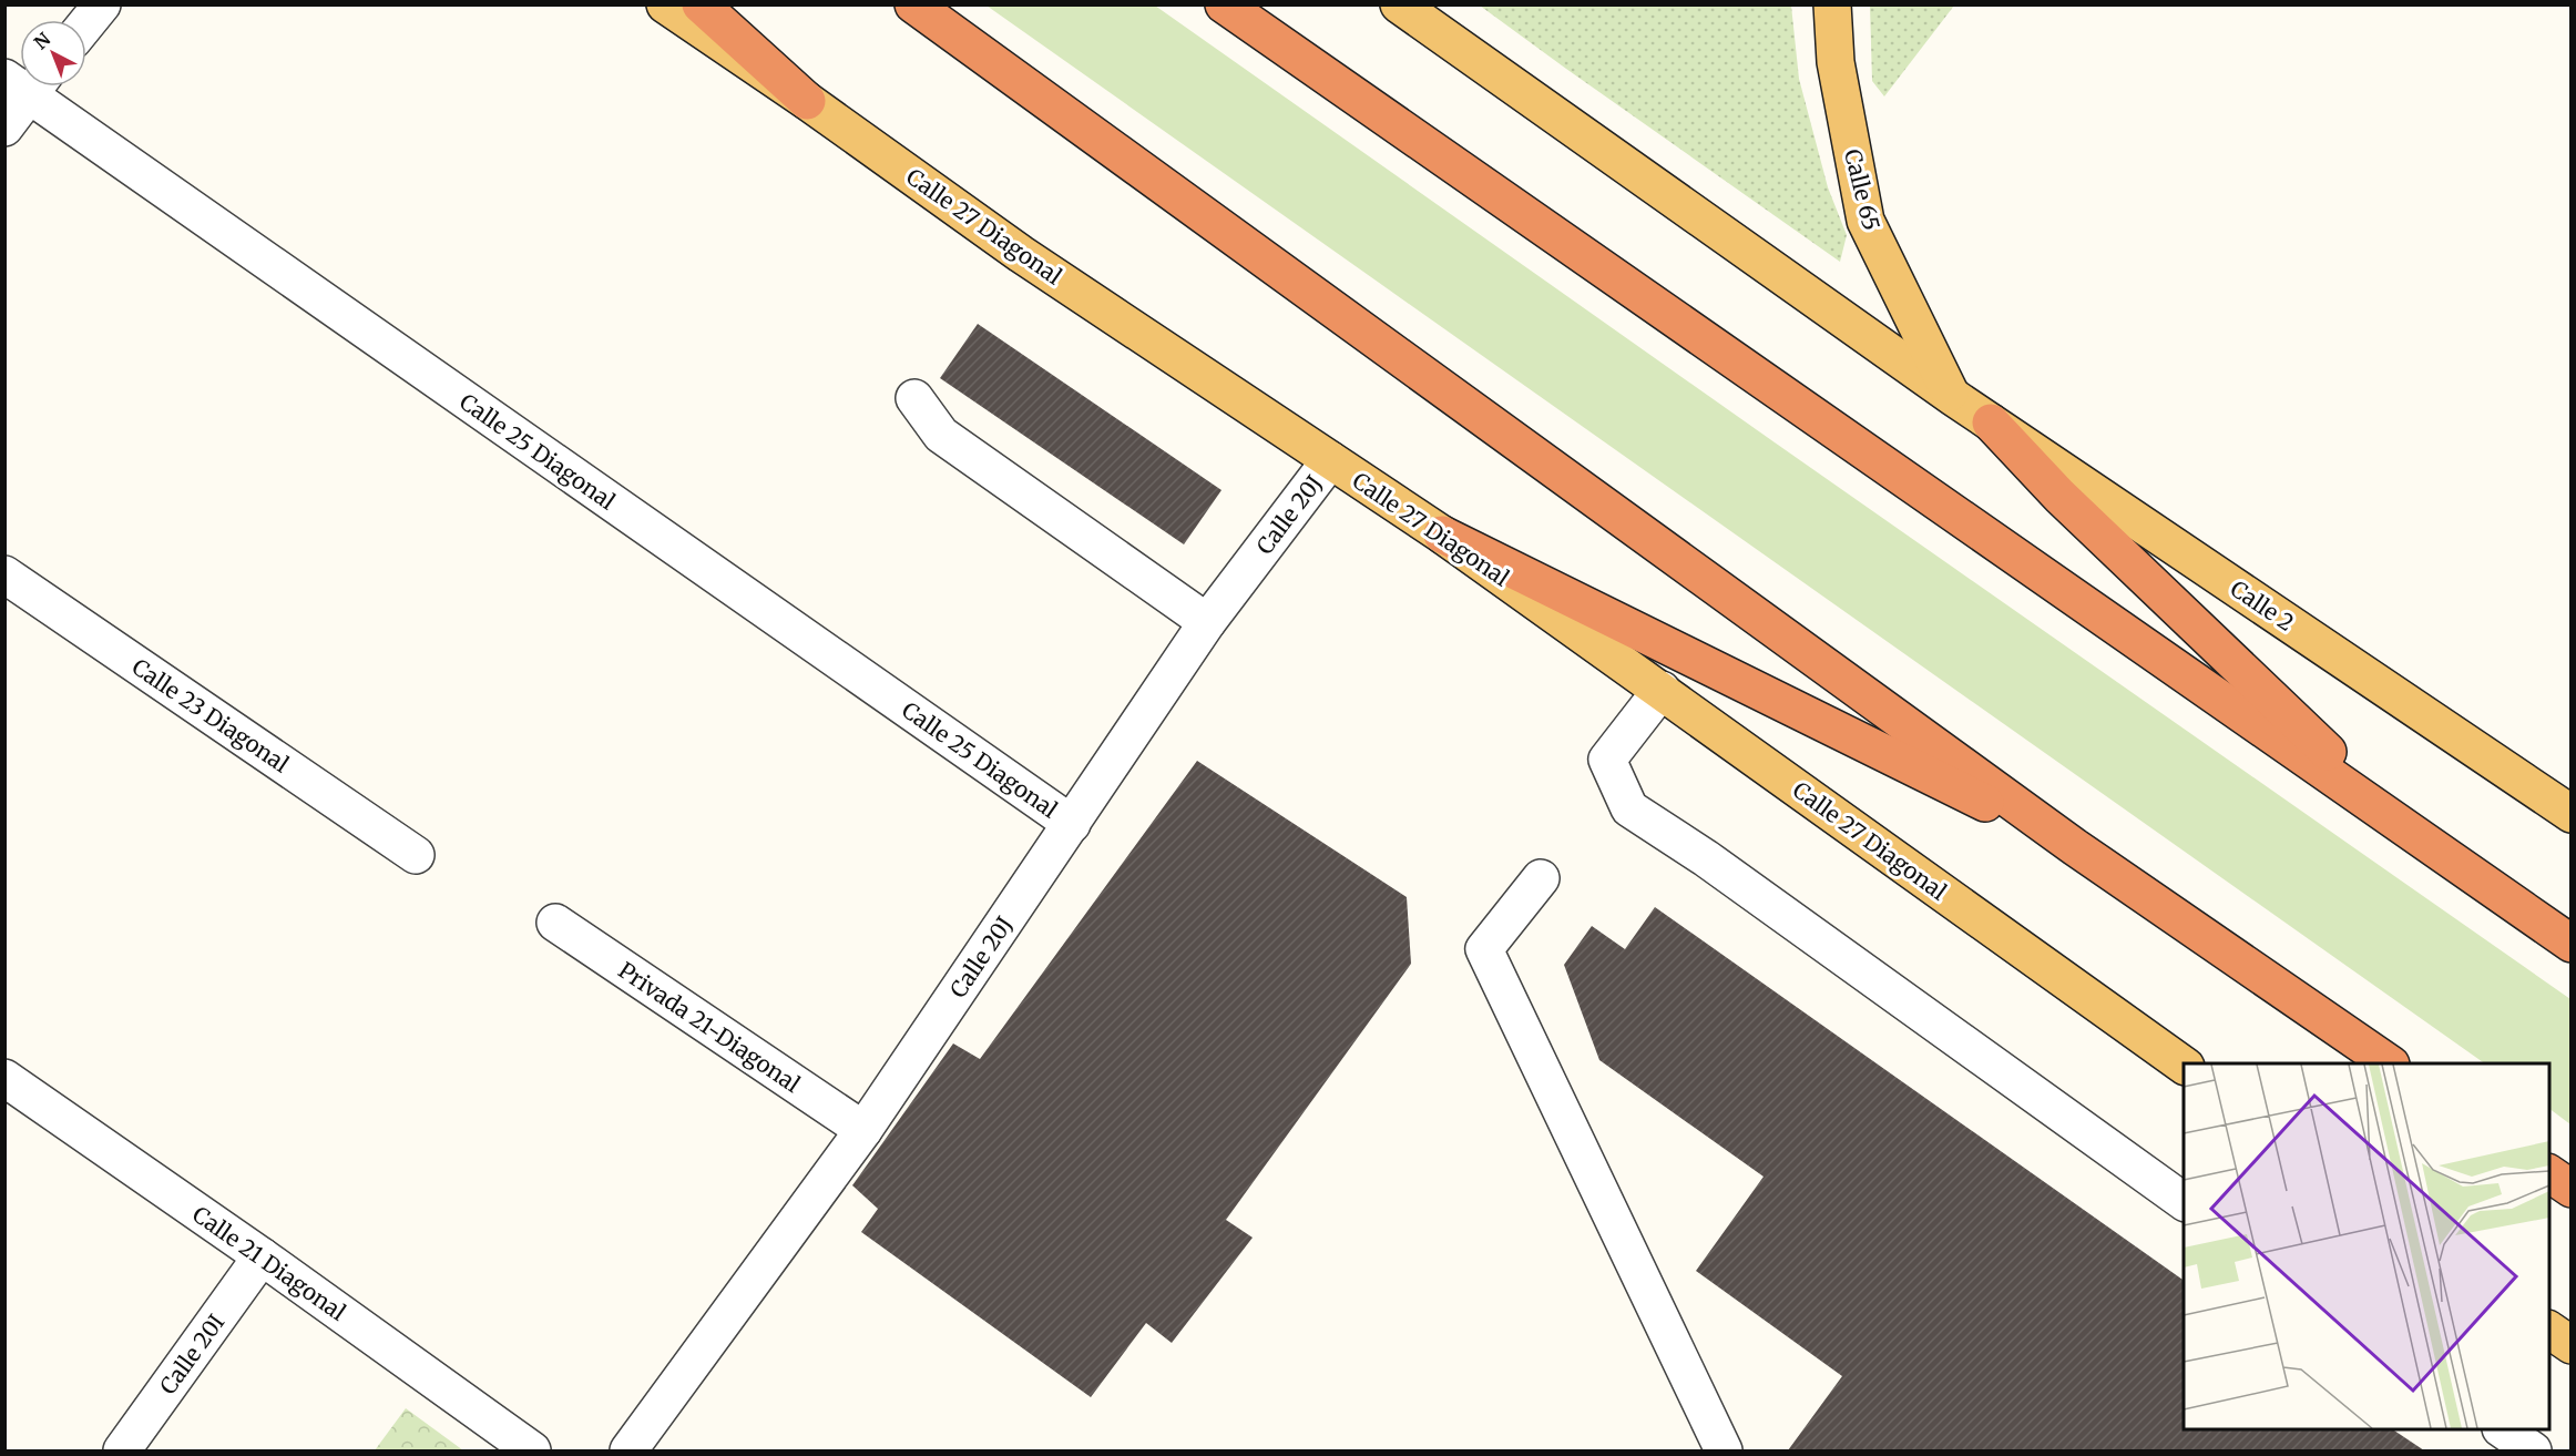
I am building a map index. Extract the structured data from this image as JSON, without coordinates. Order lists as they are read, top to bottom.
{
  "streets": {
    "main road": ["Calle 65", "Calle 27 Diagonal", "Calle 2"],
    "street": [
      "Calle 25 Diagonal",
      "Calle 20J",
      "Calle 23 Diagonal",
      "Privada 21-Diagonal",
      "Calle 21 Diagonal",
      "Calle 20I"
    ]
  },
  "crossings": [
    ["Calle 65", "Calle 2"],
    ["Calle 27 Diagonal", "Calle 20J"],
    ["Calle 25 Diagonal", "Calle 20J"],
    ["Calle 20J", "Privada 21-Diagonal"],
    ["Calle 21 Diagonal", "Calle 20I"]
  ],
  "north": "top left"
}
